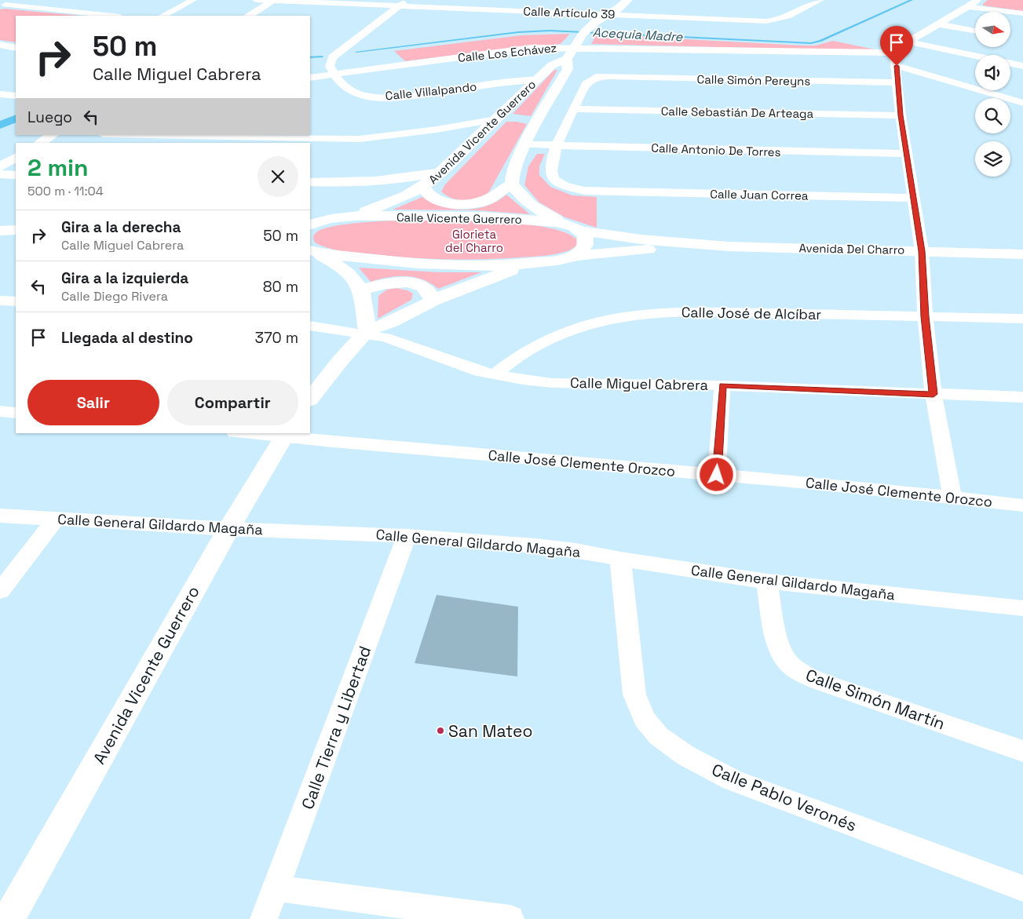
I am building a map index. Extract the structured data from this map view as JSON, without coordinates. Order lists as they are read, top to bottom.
{
  "streets": {
    "street": [
      "Calle Artículo 39",
      "Calle Los Echávez",
      "Calle Simón Pereyns",
      "Calle Villalpando",
      "Calle Sebastián De Arteaga",
      "Avenida Vicente Guerrero",
      "Calle Antonio De Torres",
      "Calle Juan Correa",
      "Calle Vicente Guerrero",
      "Avenida Del Charro",
      "Calle José de Alcíbar",
      "Calle Miguel Cabrera",
      "Calle José Clemente Orozco",
      "Calle General Gildardo Magaña",
      "Calle Simón Martín",
      "Calle Tierra y Libertad",
      "Calle Pablo Veronés"
    ]
  },
  "crossings": [
    ["Calle Artículo 39", "Avenida Vicente Guerrero"],
    ["Calle Los Echávez", "Calle Villalpando"],
    ["Calle Los Echávez", "Avenida Vicente Guerrero"],
    ["Calle Simón Pereyns", "Calle Sebastián De Arteaga"],
    ["Calle Simón Pereyns", "Calle Antonio De Torres"],
    ["Calle Simón Pereyns", "Calle Juan Correa"],
    ["Calle Villalpando", "Avenida Vicente Guerrero"],
    ["Avenida Vicente Guerrero", "Calle Antonio De Torres"],
    ["Avenida Vicente Guerrero", "Calle Vicente Guerrero"],
    ["Avenida Vicente Guerrero", "Calle José Clemente Orozco"],
    ["Avenida Vicente Guerrero", "Calle General Gildardo Magaña"],
    ["Calle Antonio De Torres", "Calle Juan Correa"],
    ["Calle Vicente Guerrero", "Avenida Del Charro"],
    ["Calle José de Alcíbar", "Calle Miguel Cabrera"],
    ["Calle General Gildardo Magaña", "Calle Simón Martín"],
    ["Calle General Gildardo Magaña", "Calle Tierra y Libertad"],
    ["Calle General Gildardo Magaña", "Calle Pablo Veronés"]
  ],
  "water": ["Acequia Madre"],
  "parks": ["Glorieta del Charro"],
  "places": ["San Mateo"],
  "north": "right",
  "page": {
    "turn": ["50 m", "Calle Miguel Cabrera"],
    "then": "Luego",
    "heading": ["2 min", "500 m · 11:04"],
    "list": [
      {
        "name": "Gira a la derecha",
        "note": "Calle Miguel Cabrera",
        "value": "50 m"
      },
      {
        "name": "Gira a la izquierda",
        "note": "Calle Diego Rivera",
        "value": "80 m"
      },
      {
        "name": "Llegada al destino",
        "value": "370 m"
      }
    ],
    "buttons": ["Salir", "Compartir"]
  }
}
